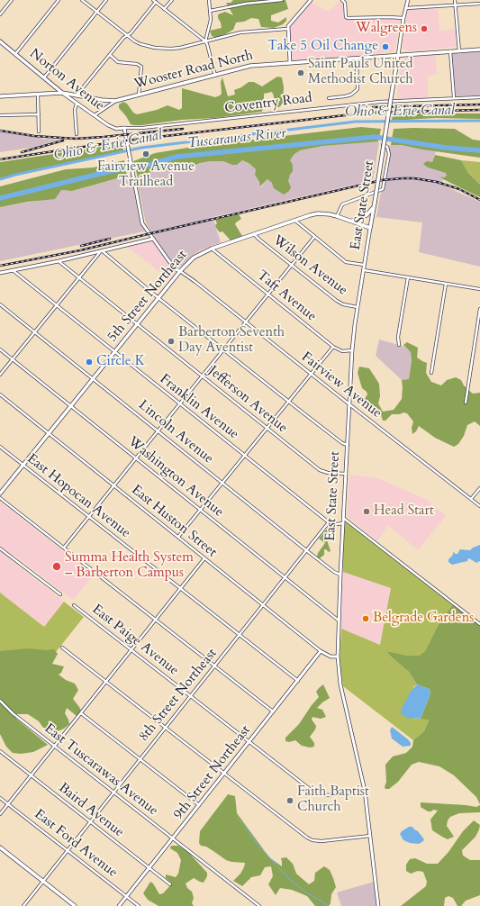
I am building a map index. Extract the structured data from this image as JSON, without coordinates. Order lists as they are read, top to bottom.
{
  "streets": {
    "main road": [
      "Wooster Road North",
      "Norton Avenue",
      "East State Street",
      "5th Street Northeast"
    ],
    "street": [
      "Coventry Road",
      "Wilson Avenue",
      "Taft Avenue",
      "Fairview Avenue",
      "Jefferson Avenue",
      "Franklin Avenue",
      "Lincoln Avenue",
      "Washington Avenue",
      "East Hopocan Avenue",
      "East Huston Street",
      "East Paige Avenue",
      "8th Street Northeast",
      "East Tuscarawas Avenue",
      "9th Street Northeast",
      "Baird Avenue",
      "East Ford Avenue"
    ]
  },
  "crossings": [
    ["Wooster Road North", "Norton Avenue"],
    ["Wooster Road North", "East State Street"],
    ["Norton Avenue", "Coventry Road"],
    ["Norton Avenue", "Fairview Avenue"],
    ["Coventry Road", "Fairview Avenue"],
    ["East State Street", "Wilson Avenue"],
    ["East State Street", "5th Street Northeast"],
    ["East State Street", "Taft Avenue"],
    ["East State Street", "Fairview Avenue"],
    ["East State Street", "Jefferson Avenue"],
    ["East State Street", "Lincoln Avenue"],
    ["East State Street", "Washington Avenue"],
    ["East State Street", "East Huston Street"],
    ["East State Street", "East Paige Avenue"],
    ["Wilson Avenue", "5th Street Northeast"],
    ["5th Street Northeast", "Taft Avenue"],
    ["5th Street Northeast", "Fairview Avenue"],
    ["5th Street Northeast", "Jefferson Avenue"],
    ["5th Street Northeast", "Franklin Avenue"],
    ["5th Street Northeast", "Lincoln Avenue"],
    ["5th Street Northeast", "Washington Avenue"],
    ["5th Street Northeast", "East Hopocan Avenue"],
    ["5th Street Northeast", "East Huston Street"],
    ["Franklin Avenue", "8th Street Northeast"],
    ["Lincoln Avenue", "8th Street Northeast"],
    ["Washington Avenue", "8th Street Northeast"],
    ["East Hopocan Avenue", "8th Street Northeast"],
    ["East Hopocan Avenue", "9th Street Northeast"],
    ["East Huston Street", "8th Street Northeast"],
    ["East Huston Street", "9th Street Northeast"],
    ["East Paige Avenue", "8th Street Northeast"],
    ["East Paige Avenue", "9th Street Northeast"],
    ["8th Street Northeast", "East Tuscarawas Avenue"],
    ["8th Street Northeast", "Baird Avenue"],
    ["8th Street Northeast", "East Ford Avenue"],
    ["East Tuscarawas Avenue", "9th Street Northeast"],
    ["9th Street Northeast", "Baird Avenue"],
    ["9th Street Northeast", "East Ford Avenue"]
  ],
  "water": ["Ohio & Erie Canal", "Tuscarawas River"],
  "places": [
    "Walgreens",
    "Take 5 Oil Change",
    "Saint Pauls United Methodist Church",
    "Fairview Avenue Trailhead",
    "Barberton Seventh Day Aventist",
    "Circle K",
    "Head Start",
    "Summa Health System – Barberton Campus",
    "Belgrade Gardens",
    "Faith Baptist Church"
  ]
}
